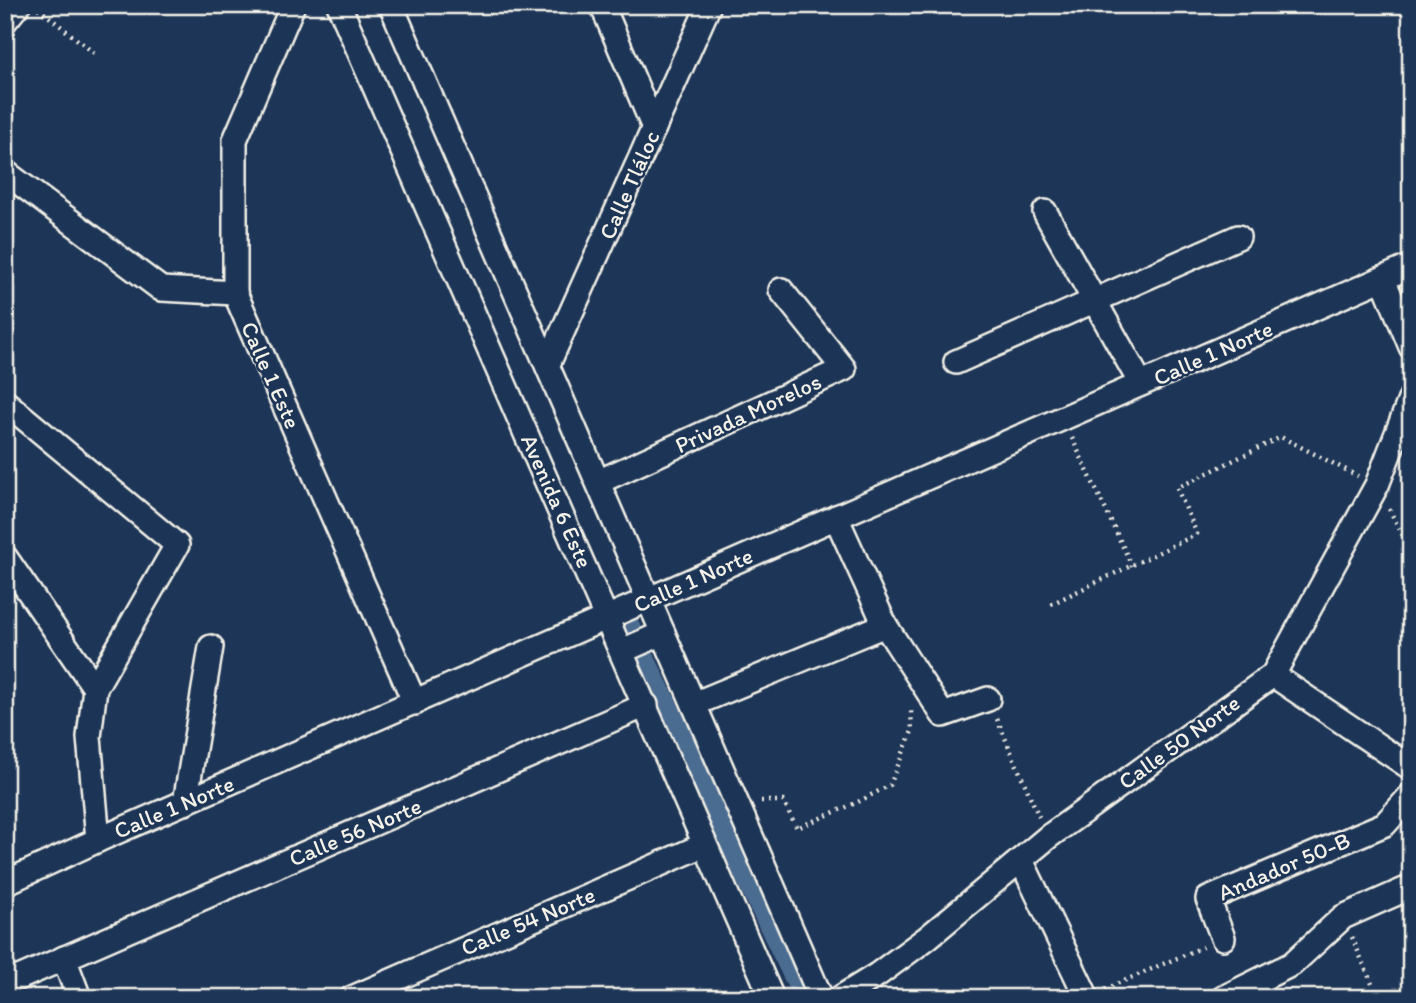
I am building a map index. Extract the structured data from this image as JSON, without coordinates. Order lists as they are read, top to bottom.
{
  "streets": {
    "street": [
      "Calle Tláloc",
      "Calle 1 Norte",
      "Calle 1 Este",
      "Privada Morelos",
      "Avenida 6 Este",
      "Calle 50 Norte",
      "Calle 56 Norte",
      "Andador 50-B",
      "Calle 54 Norte"
    ]
  },
  "crossings": [
    ["Calle Tláloc", "Avenida 6 Este"],
    ["Calle 1 Norte", "Calle 1 Este"],
    ["Calle 1 Norte", "Avenida 6 Este"],
    ["Privada Morelos", "Avenida 6 Este"],
    ["Avenida 6 Este", "Calle 56 Norte"],
    ["Avenida 6 Este", "Calle 54 Norte"]
  ]
}
